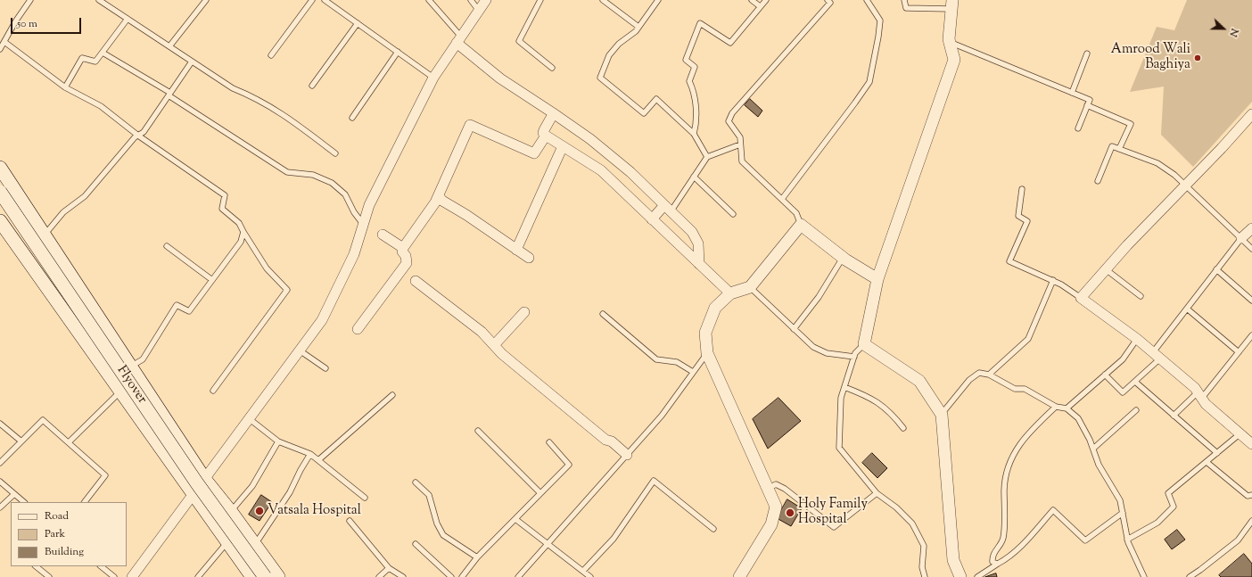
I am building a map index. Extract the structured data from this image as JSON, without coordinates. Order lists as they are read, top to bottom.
{
  "streets": {
    "main road": ["Flyover"]
  },
  "places": ["Amrood Wali Baghiya", "Vatsala Hospital", "Holy Family Hospital"],
  "legend": ["Road", "Park", "Building"],
  "scale_bar": "50 m",
  "north": "right"
}
